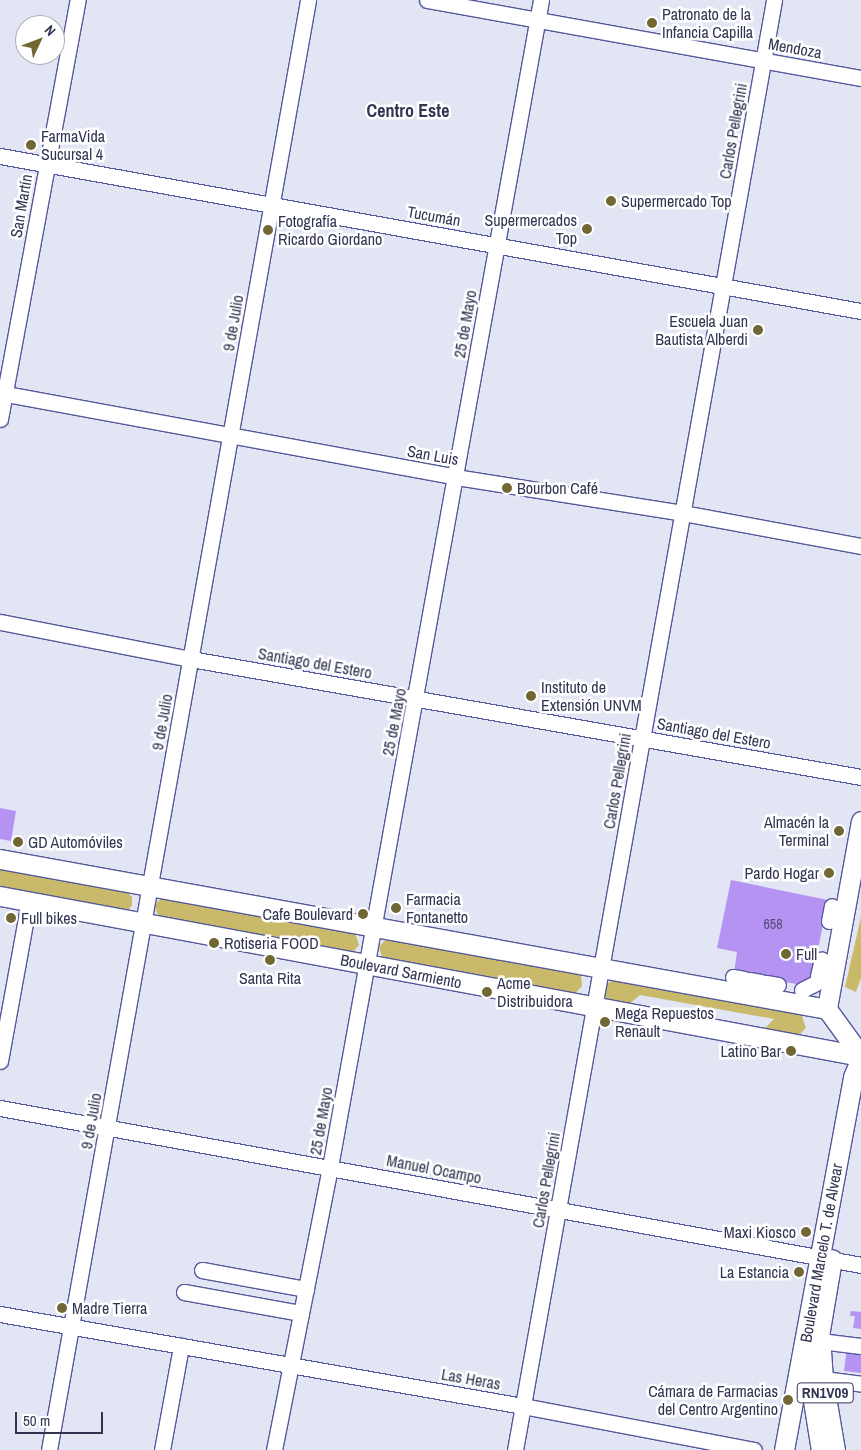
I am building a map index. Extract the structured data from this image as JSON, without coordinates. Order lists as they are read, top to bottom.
{
  "streets": {
    "main road": ["Boulevard Sarmiento", "Boulevard Marcelo T. de Alvear", "RN1V09"],
    "street": [
      "Mendoza",
      "Carlos Pellegrini",
      "San Martín",
      "Tucumán",
      "9 de Julio",
      "25 de Mayo",
      "San Luis",
      "Santiago del Estero",
      "Manuel Ocampo",
      "Las Heras"
    ]
  },
  "crossings": [
    ["Mendoza", "Carlos Pellegrini"],
    ["Mendoza", "25 de Mayo"],
    ["Carlos Pellegrini", "Tucumán"],
    ["Carlos Pellegrini", "San Luis"],
    ["Carlos Pellegrini", "Santiago del Estero"],
    ["Carlos Pellegrini", "Boulevard Sarmiento"],
    ["Carlos Pellegrini", "Manuel Ocampo"],
    ["Carlos Pellegrini", "Las Heras"],
    ["San Martín", "Tucumán"],
    ["San Martín", "San Luis"],
    ["Tucumán", "9 de Julio"],
    ["Tucumán", "25 de Mayo"],
    ["9 de Julio", "San Luis"],
    ["9 de Julio", "Santiago del Estero"],
    ["9 de Julio", "Boulevard Sarmiento"],
    ["9 de Julio", "Manuel Ocampo"],
    ["9 de Julio", "Las Heras"],
    ["25 de Mayo", "San Luis"],
    ["25 de Mayo", "Santiago del Estero"],
    ["25 de Mayo", "Boulevard Sarmiento"],
    ["25 de Mayo", "Manuel Ocampo"],
    ["25 de Mayo", "Las Heras"],
    ["Boulevard Sarmiento", "Boulevard Marcelo T. de Alvear"],
    ["Manuel Ocampo", "Boulevard Marcelo T. de Alvear"],
    ["Boulevard Marcelo T. de Alvear", "RN1V09"]
  ],
  "districts": ["Centro Este"],
  "places": [
    "Patronato de la Infancia Capilla",
    "FarmaVida Sucursal 4",
    "Supermercado Top",
    "Supermercados Top",
    "Fotografía Ricardo Giordano",
    "Escuela Juan Bautista Alberdi",
    "Bourbon Café",
    "Instituto de Extensión UNVM",
    "Almacén la Terminal",
    "GD Automóviles",
    "Pardo Hogar",
    "Farmacia Fontanetto",
    "Cafe Boulevard",
    "Full bikes",
    "Rotiseria FOOD",
    "Full",
    "Santa Rita",
    "Acme Distribuidora",
    "Mega Repuestos Renault",
    "Latino Bar",
    "Maxi Kiosco",
    "La Estancia",
    "Madre Tierra",
    "Cámara de Farmacias del Centro Argentino"
  ],
  "house_numbers": ["658"],
  "scale_bar": "50 m",
  "north": "top right"
}
